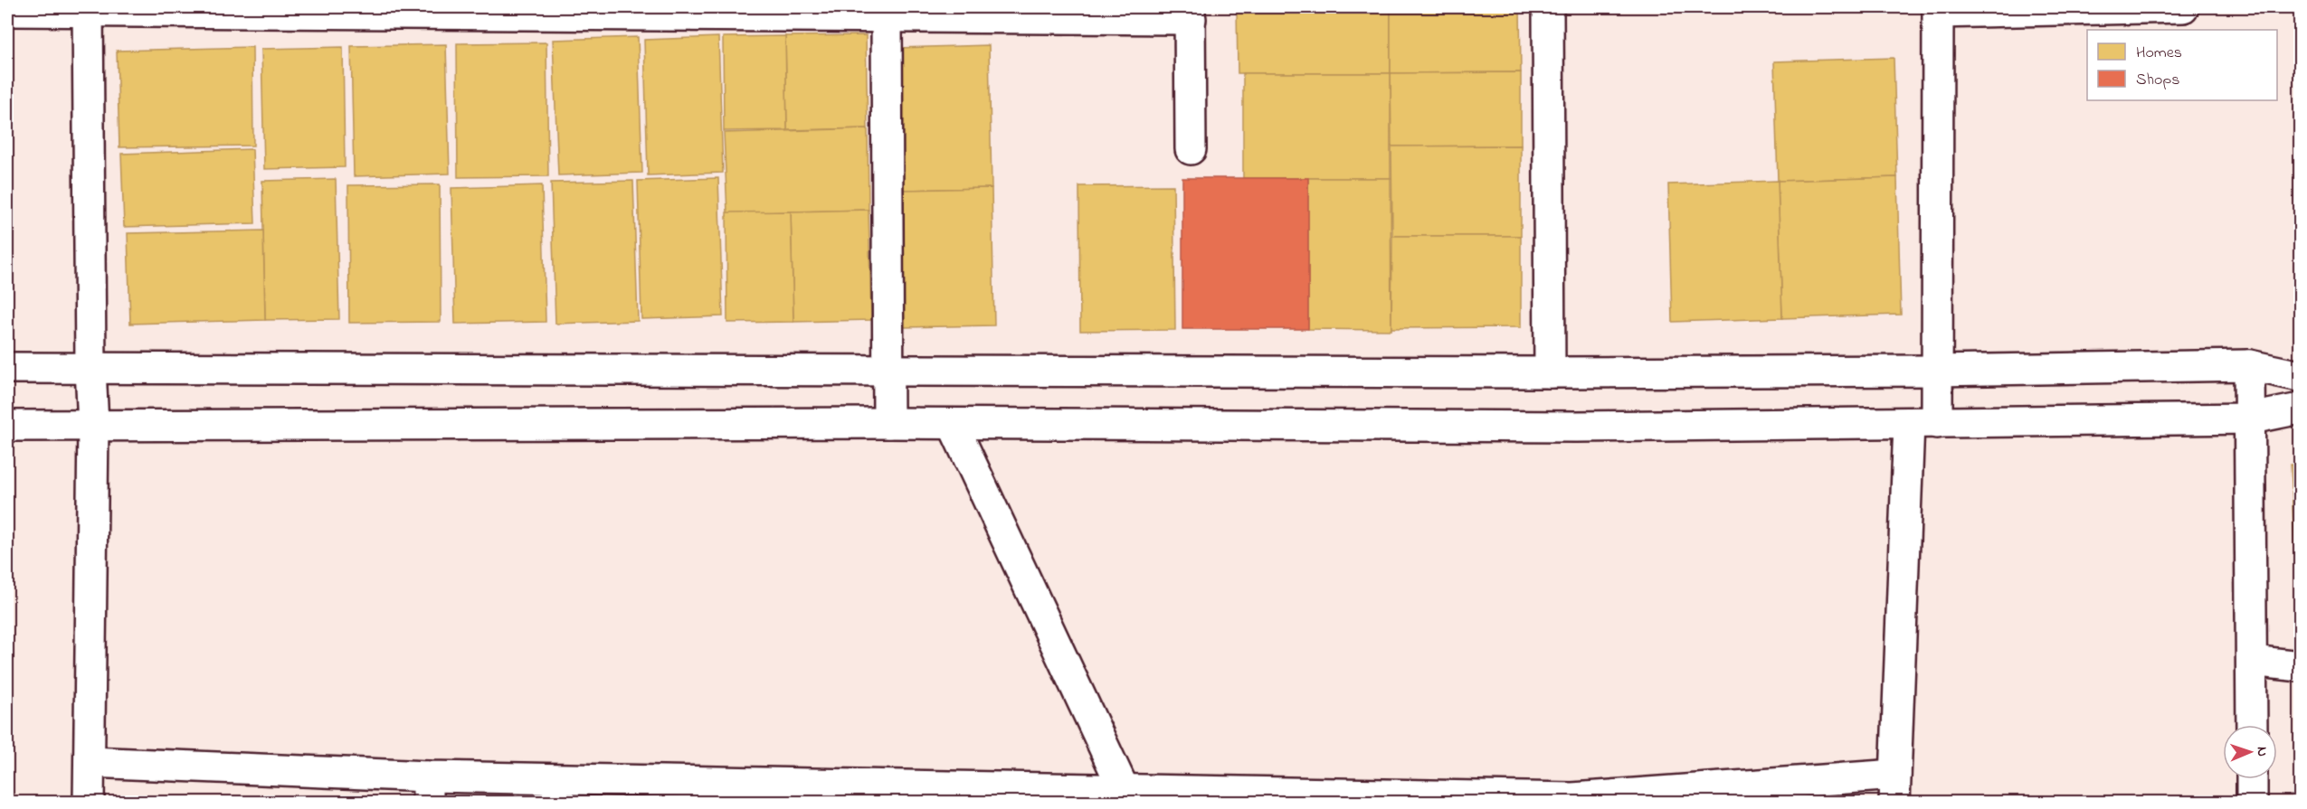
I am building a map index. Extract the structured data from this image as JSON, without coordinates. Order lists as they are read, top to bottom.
{
  "legend": ["Homes", "Shops"],
  "north": "right"
}
